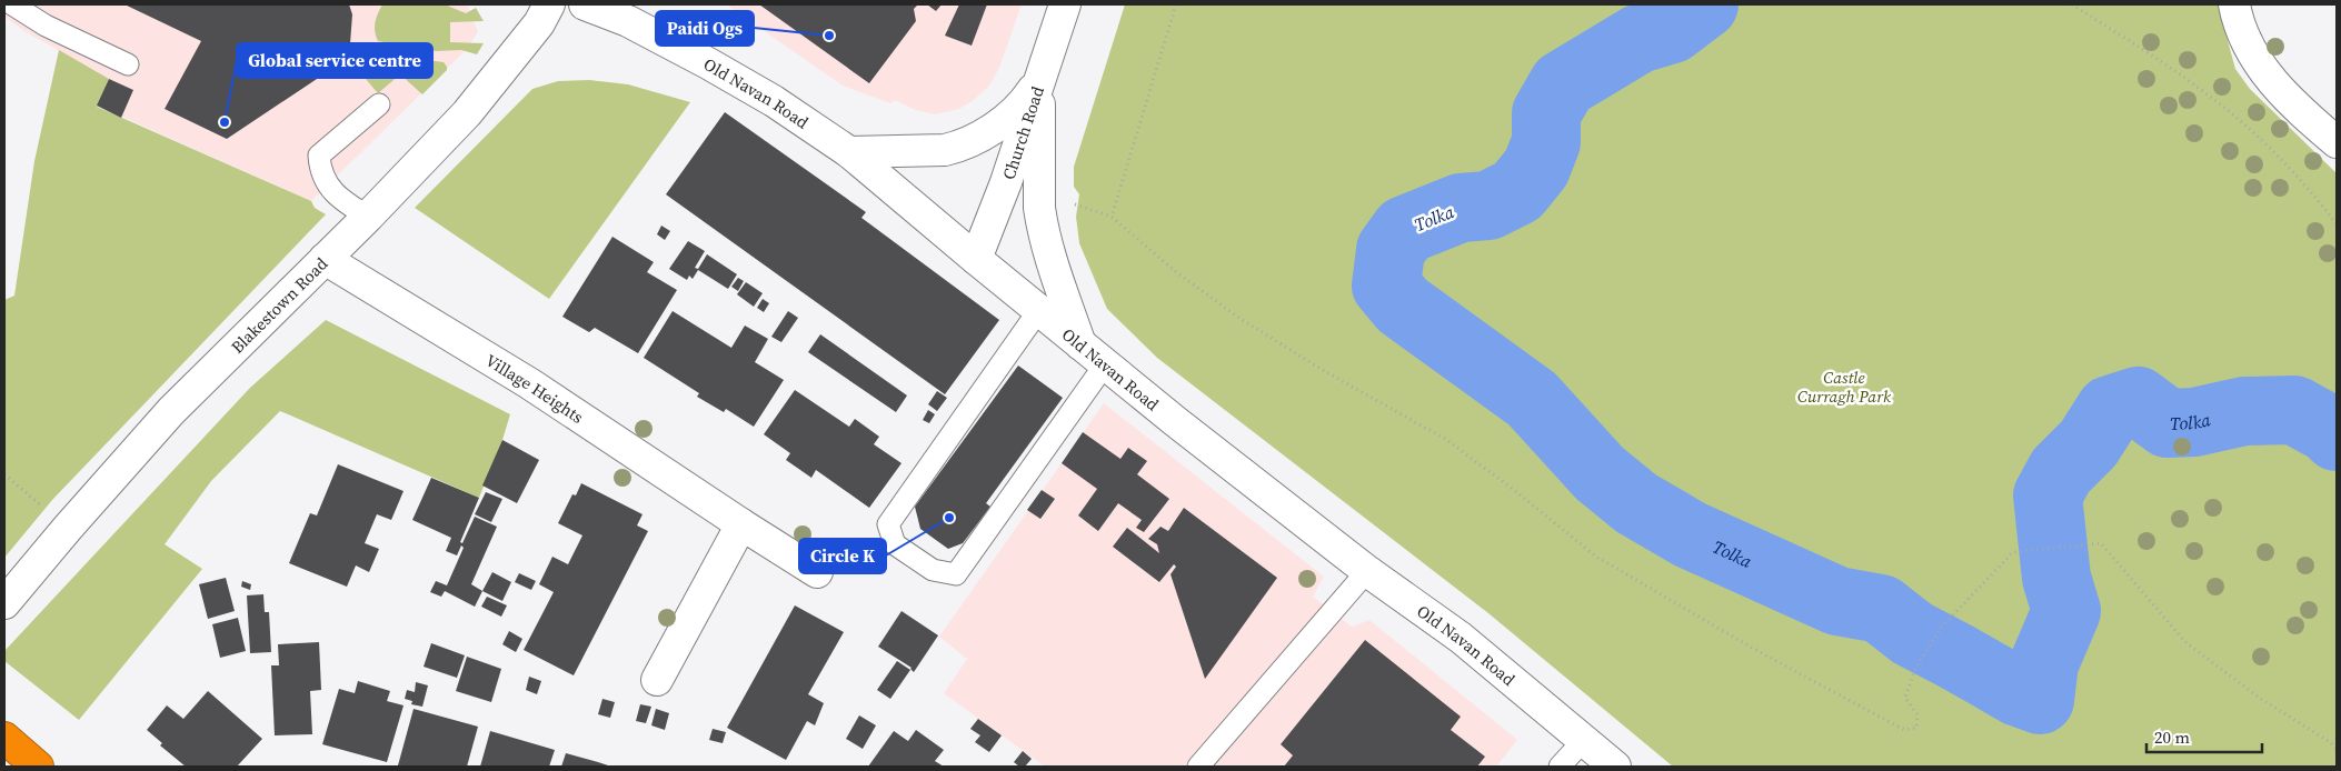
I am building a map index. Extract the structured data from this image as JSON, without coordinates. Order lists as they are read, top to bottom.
{
  "streets": {
    "street": [
      "Old Navan Road",
      "Church Road",
      "Blakestown Road",
      "Village Heights"
    ]
  },
  "crossings": [
    ["Old Navan Road", "Church Road"],
    ["Blakestown Road", "Village Heights"]
  ],
  "water": ["Tolka"],
  "parks": ["Castle Curragh Park"],
  "places": ["Paidi Ogs", "Global service centre", "Circle K"],
  "scale_bar": "20 m"
}
